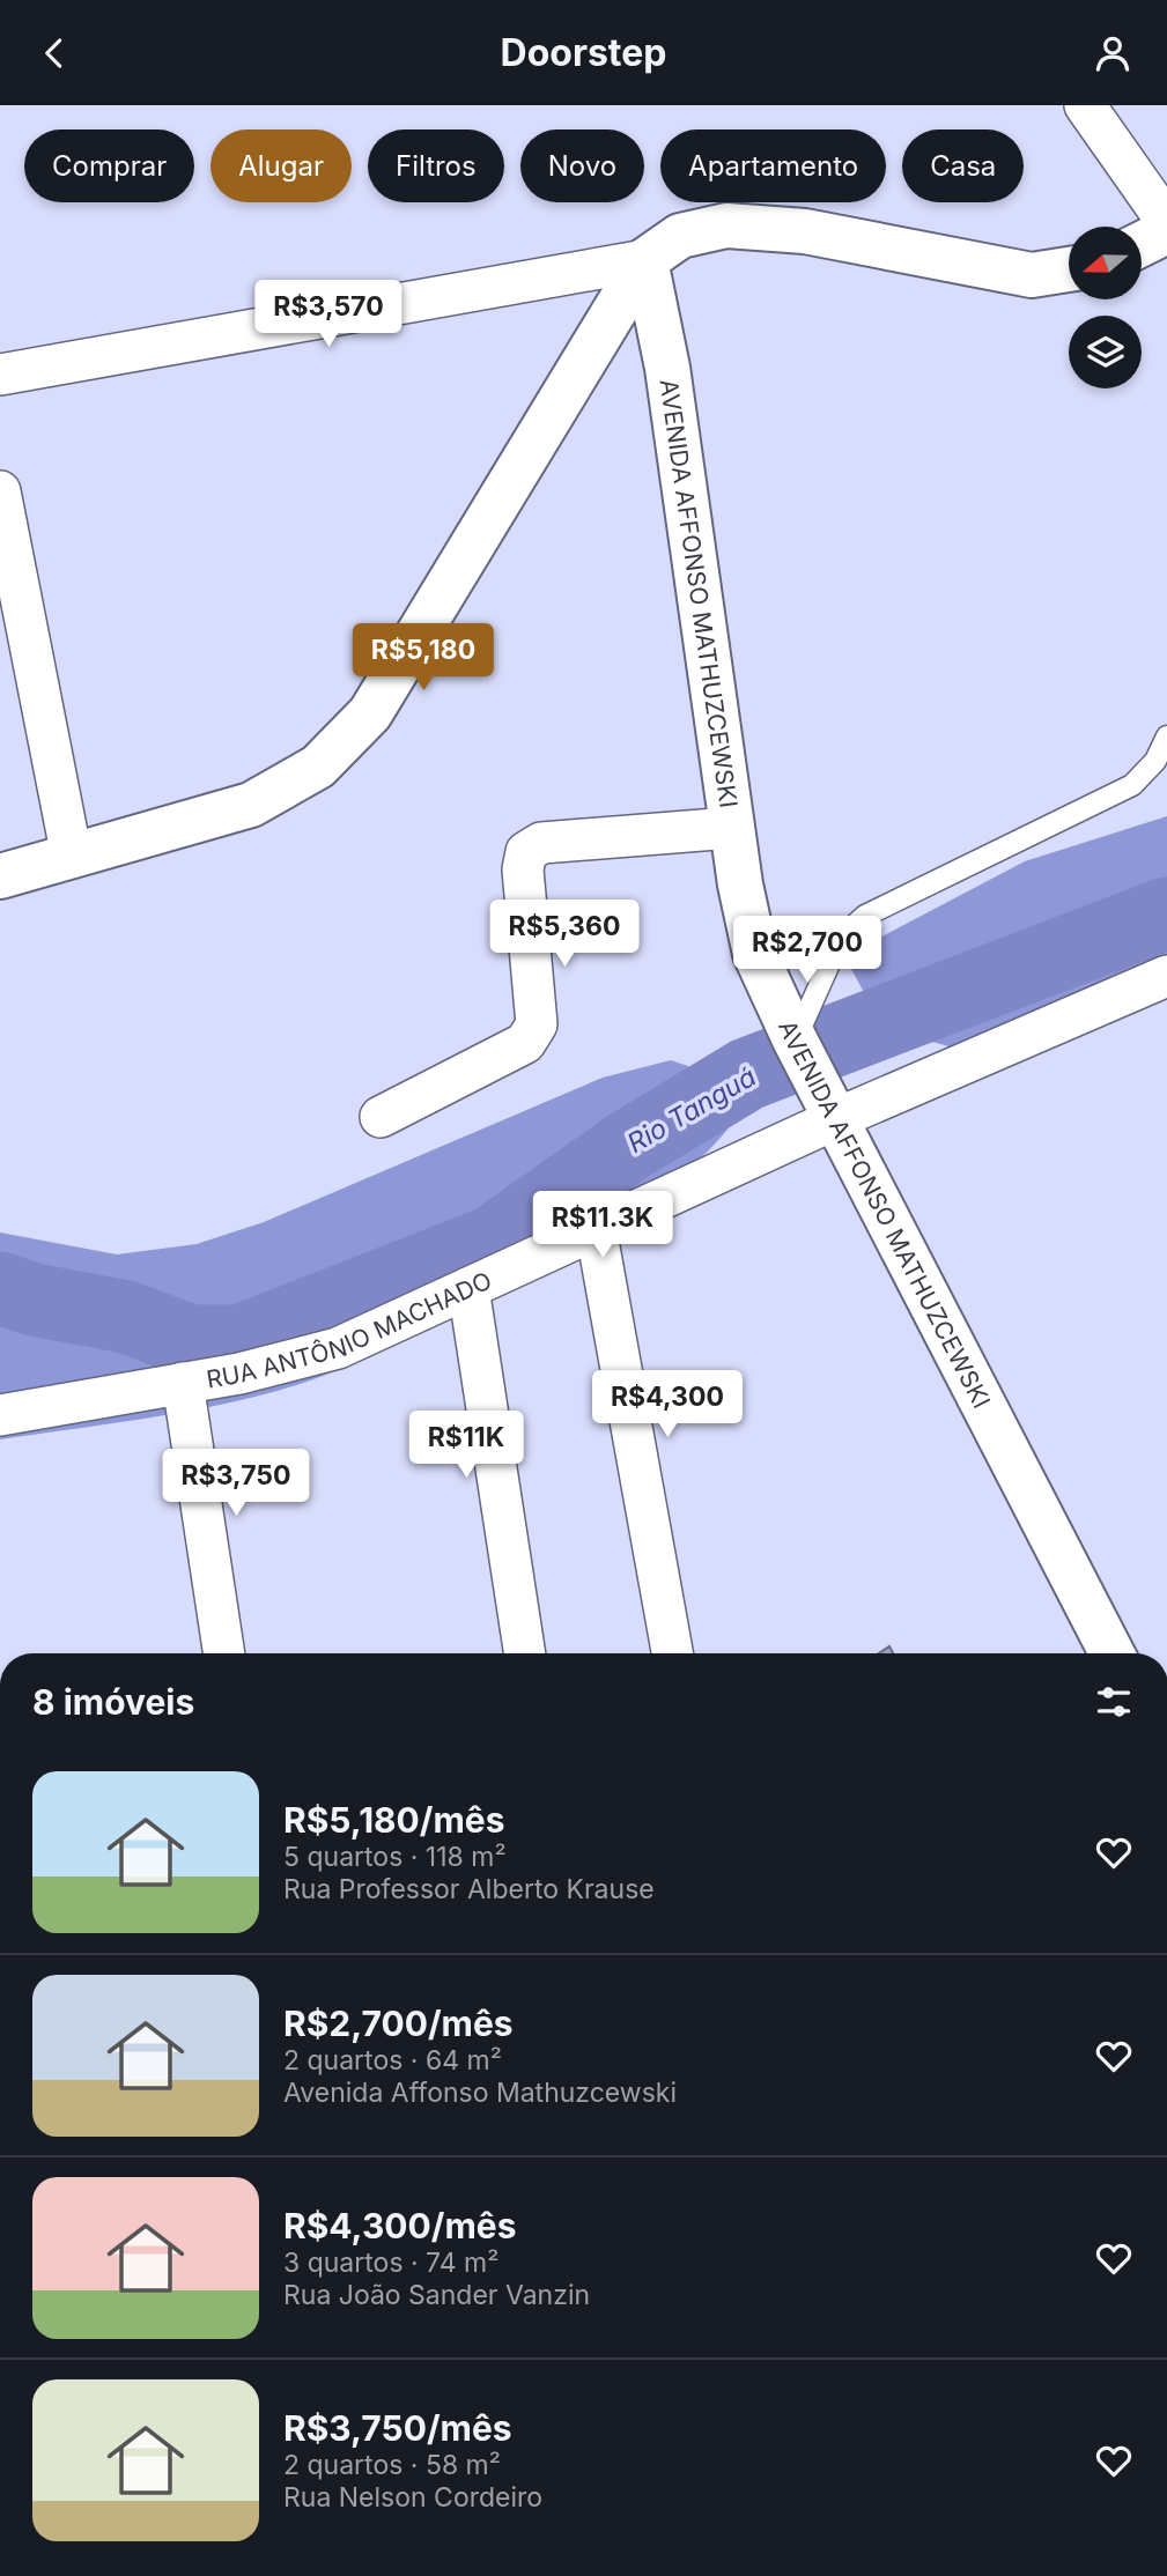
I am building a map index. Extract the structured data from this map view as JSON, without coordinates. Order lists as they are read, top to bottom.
{
  "streets": {
    "street": ["AVENIDA AFFONSO MATHUZCEWSKI", "RUA ANTÔNIO MACHADO"]
  },
  "crossings": [
    ["AVENIDA AFFONSO MATHUZCEWSKI", "RUA ANTÔNIO MACHADO"]
  ],
  "water": ["Rio Tanguá"],
  "north": "left",
  "page": {
    "header": "Doorstep",
    "chip": [
      "Comprar",
      "Alugar",
      "Filtros",
      "Novo",
      "Apartamento",
      "Casa"
    ],
    "price": [
      "R$3,570",
      "R$5,180",
      "R$5,360",
      "R$2,700",
      "R$11.3K",
      "R$4,300",
      "R$11K",
      "R$3,750"
    ],
    "heading": "8 imóveis",
    "list": [
      {
        "name": "R$5,180/mês",
        "note": "5 quartos · 118 m² · Rua Professor Alberto Krause"
      },
      {
        "name": "R$2,700/mês",
        "note": "2 quartos · 64 m² · Avenida Affonso Mathuzcewski"
      },
      {
        "name": "R$4,300/mês",
        "note": "3 quartos · 74 m² · Rua João Sander Vanzin"
      },
      {
        "name": "R$3,750/mês",
        "note": "2 quartos · 58 m² · Rua Nelson Cordeiro"
      }
    ]
  }
}
